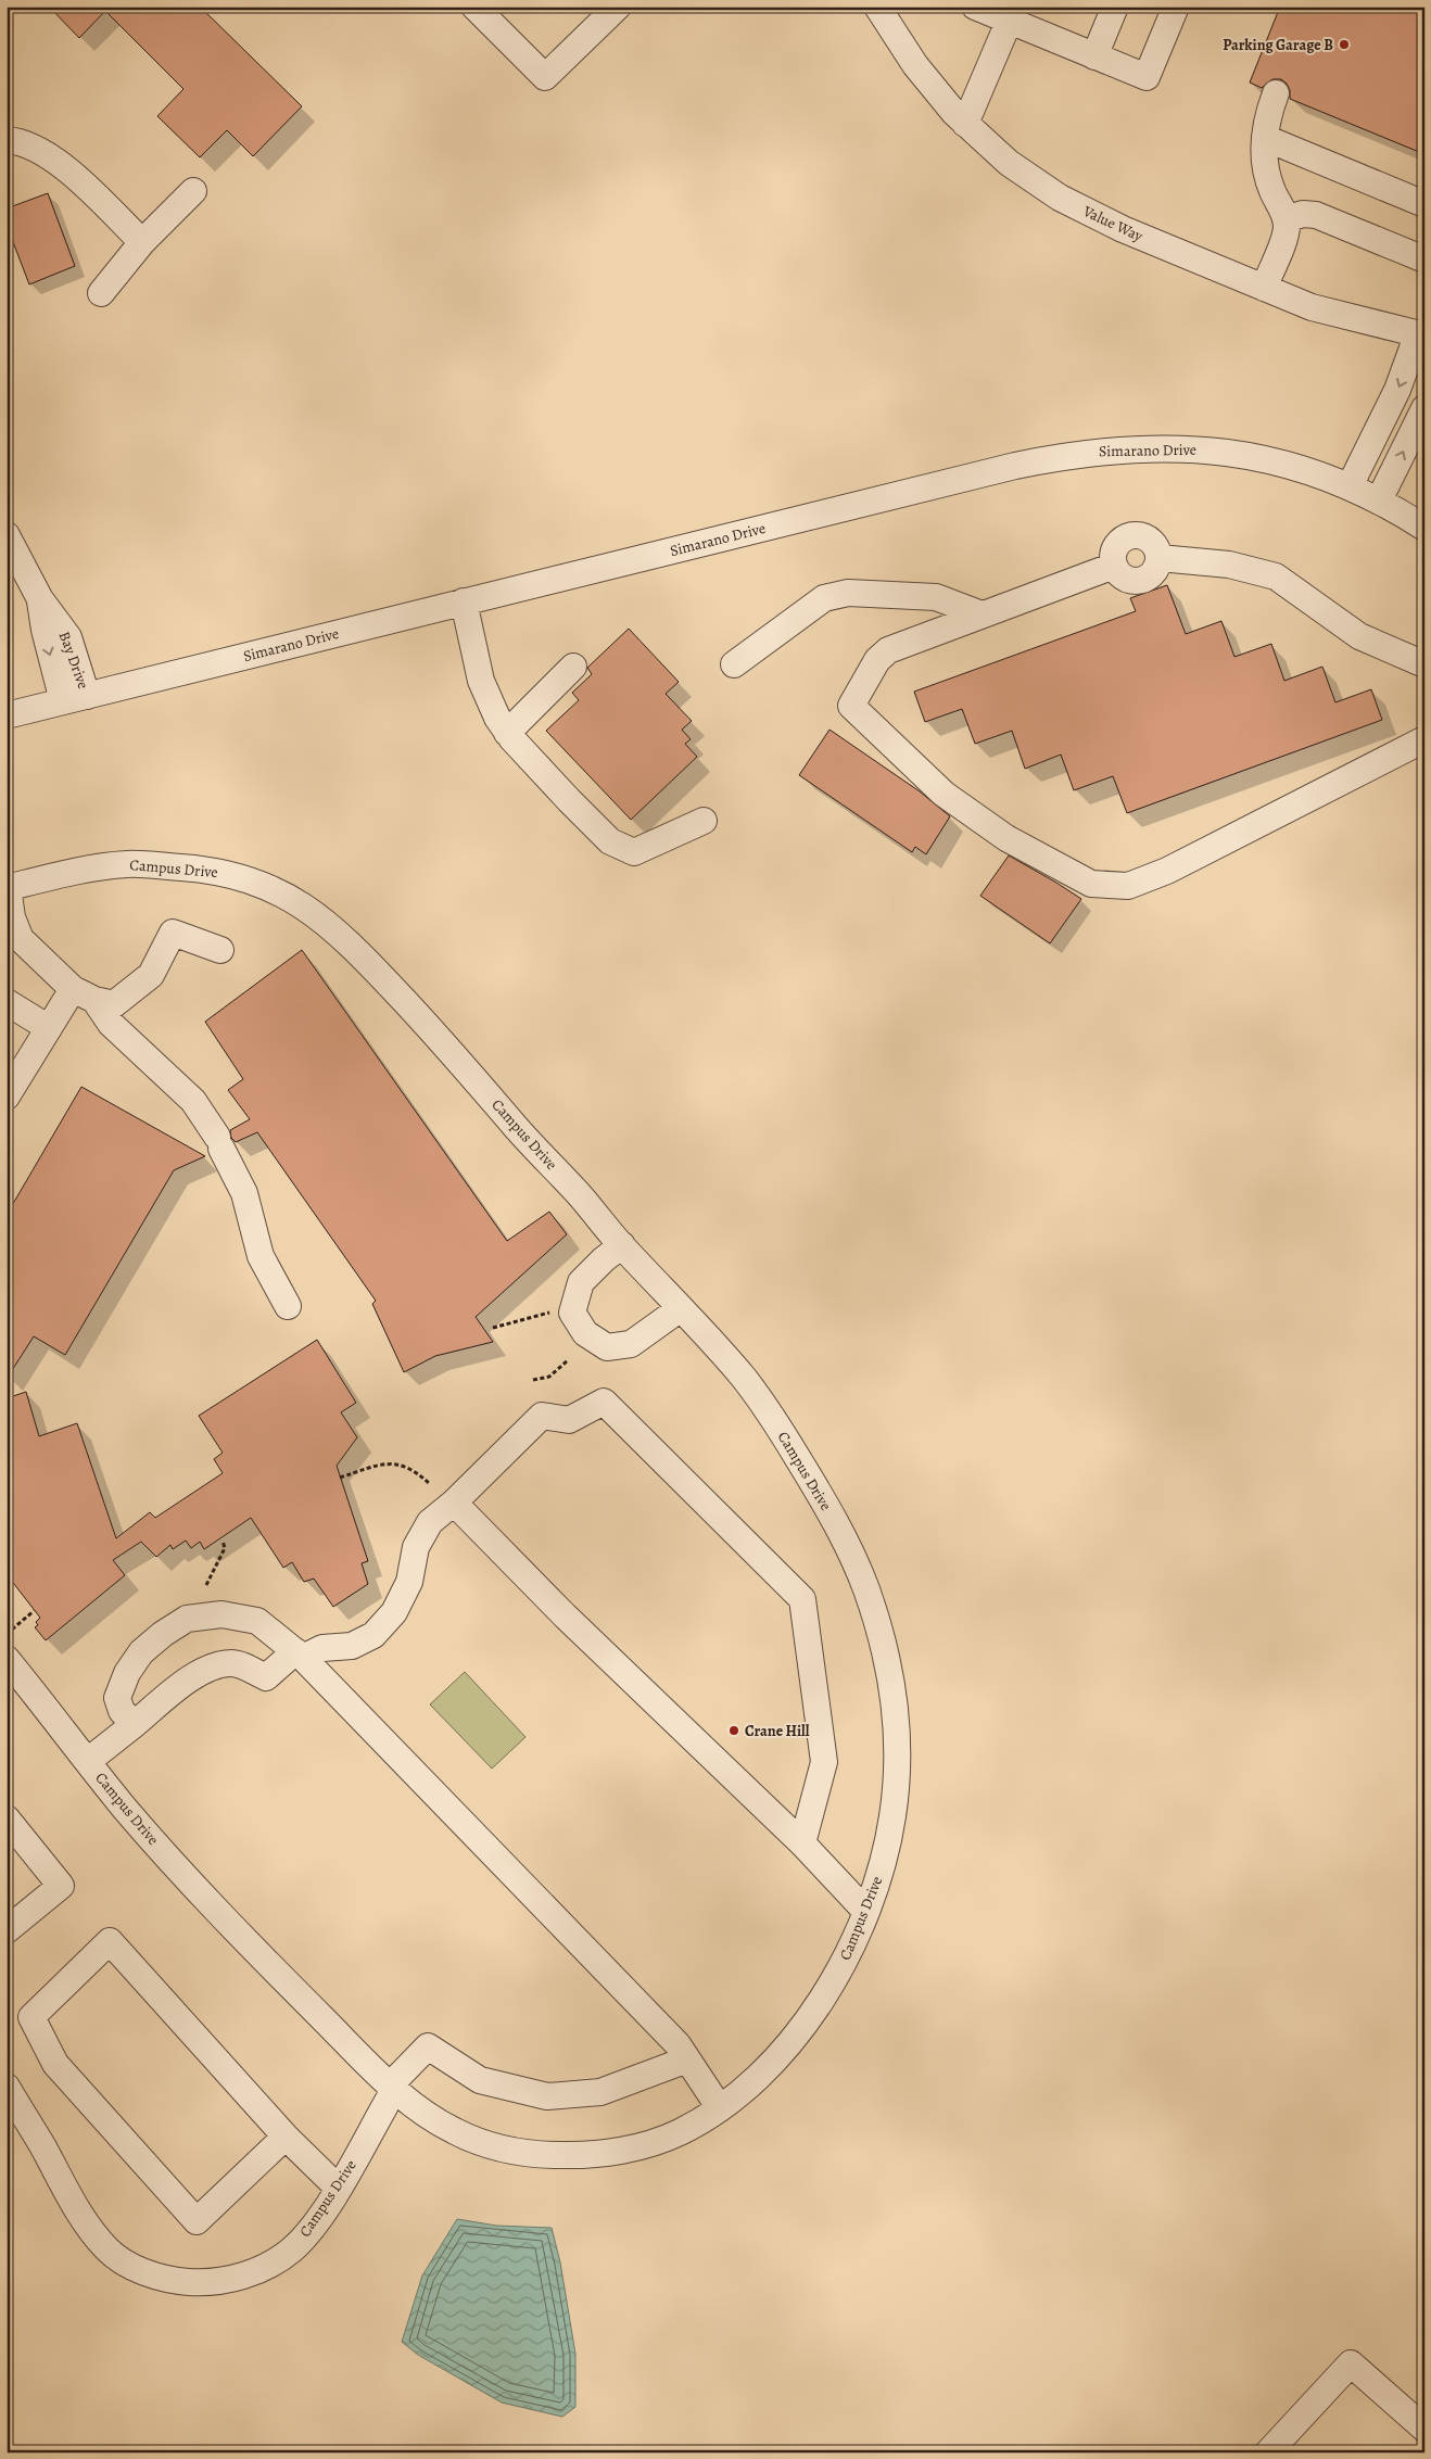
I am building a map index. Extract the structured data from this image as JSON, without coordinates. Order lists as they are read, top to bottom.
{
  "streets": {
    "street": [
      "Value Way",
      "Simarano Drive",
      "Bay Drive",
      "Campus Drive"
    ]
  },
  "crossings": [
    ["Value Way", "Simarano Drive"],
    ["Simarano Drive", "Bay Drive"]
  ],
  "places": ["Parking Garage B", "Crane Hill"]
}
